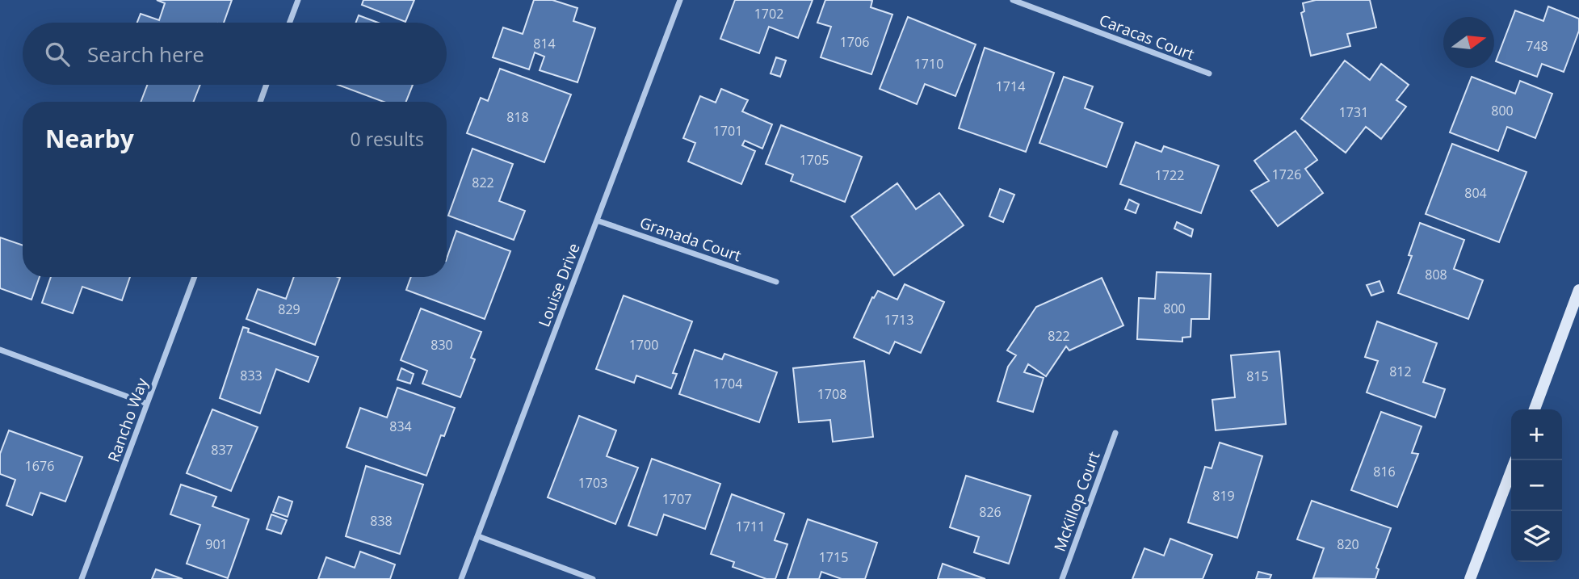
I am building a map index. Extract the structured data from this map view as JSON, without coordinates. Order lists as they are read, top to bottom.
{
  "streets": {
    "street": [
      "Caracas Court",
      "Granada Court",
      "Louise Drive",
      "Rancho Way",
      "McKillop Court"
    ]
  },
  "crossings": [
    ["Granada Court", "Louise Drive"]
  ],
  "house_numbers": [
    "1702",
    "1706",
    "814",
    "748",
    "1710",
    "1714",
    "800",
    "1731",
    "818",
    "1701",
    "1705",
    "1726",
    "1722",
    "822",
    "804",
    "808",
    "800",
    "829",
    "1713",
    "822",
    "830",
    "1700",
    "812",
    "833",
    "815",
    "1704",
    "1708",
    "834",
    "837",
    "1676",
    "816",
    "1703",
    "819",
    "1707",
    "826",
    "838",
    "1711",
    "901",
    "820",
    "1715"
  ],
  "north": "right",
  "page": {
    "search": "Search here",
    "heading": ["Nearby", "0 results"],
    "map_buttons": ["+", "−"]
  }
}
